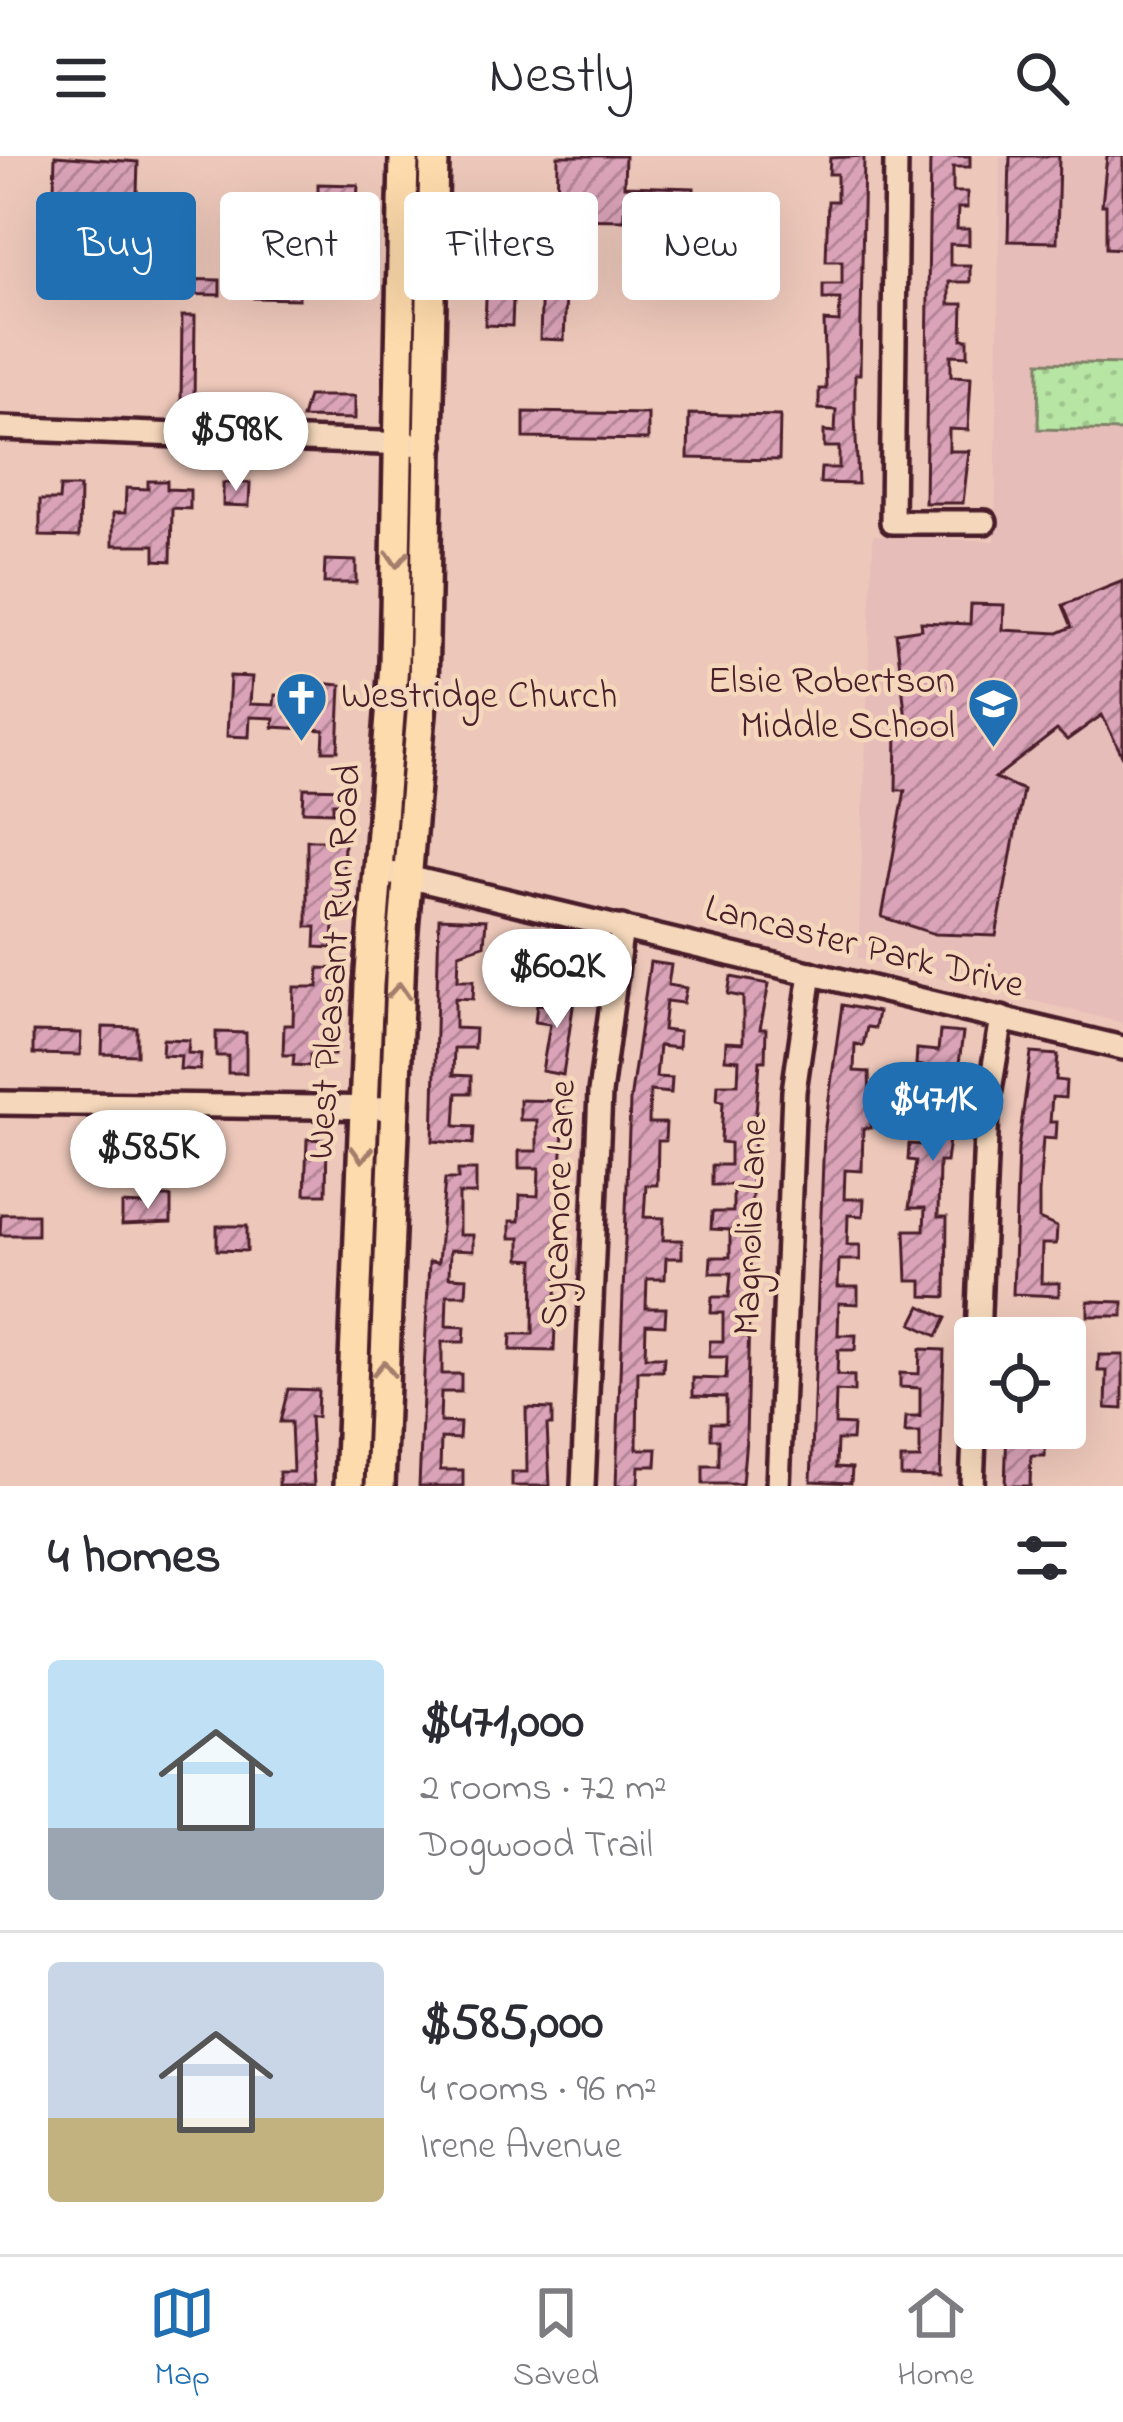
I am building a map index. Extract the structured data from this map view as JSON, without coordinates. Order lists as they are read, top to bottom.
{
  "streets": {
    "main road": ["West Pleasant Run Road"],
    "street": ["Lancaster Park Drive", "Sycamore Lane", "Magnolia Lane"]
  },
  "crossings": [
    ["Lancaster Park Drive", "West Pleasant Run Road"],
    ["Lancaster Park Drive", "Sycamore Lane"],
    ["Lancaster Park Drive", "Magnolia Lane"]
  ],
  "places": {
    "church": ["Westridge Church"],
    "school or university": ["Elsie Robertson Middle School"]
  },
  "page": {
    "header": "Nestly",
    "chip": [
      "Buy",
      "Rent",
      "Filters",
      "New"
    ],
    "price": [
      "$598K",
      "$602K",
      "$471K",
      "$585K"
    ],
    "heading": "4 homes",
    "list": [
      {
        "name": "$471,000",
        "note": "2 rooms · 72 m² · Dogwood Trail"
      },
      {
        "name": "$585,000",
        "note": "4 rooms · 96 m² · Irene Avenue"
      }
    ],
    "tabs": ["Map", "Saved", "Home"]
  }
}
